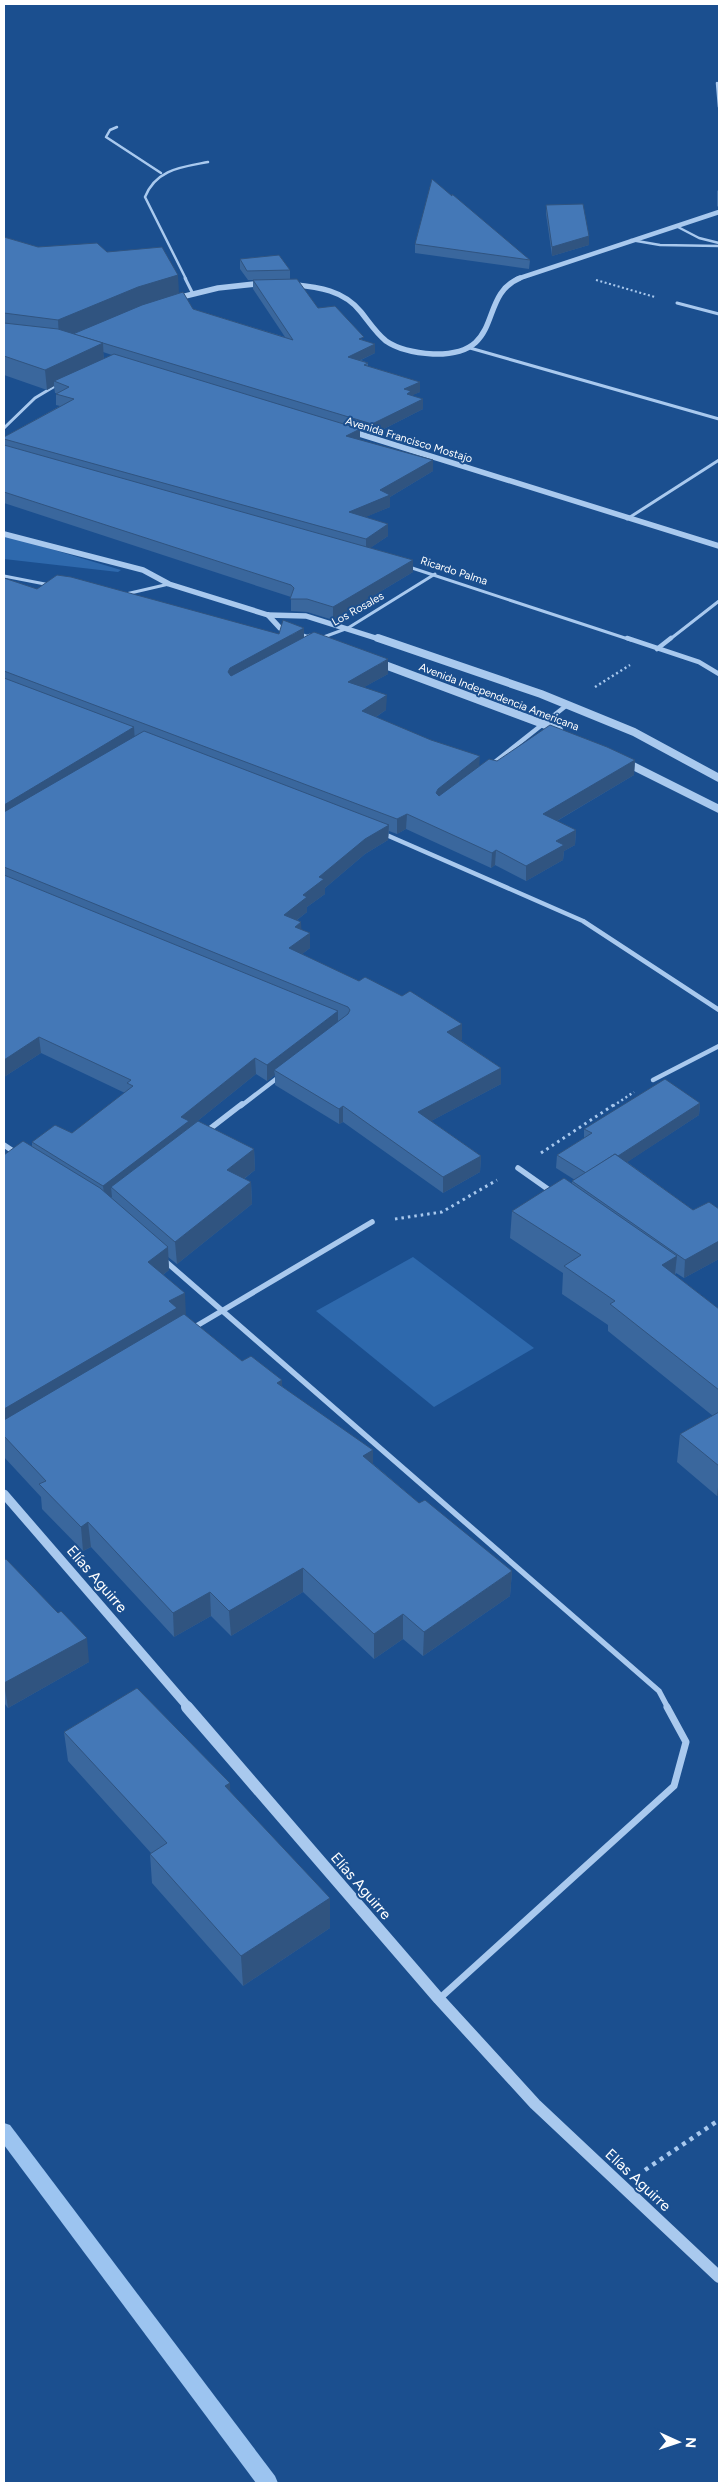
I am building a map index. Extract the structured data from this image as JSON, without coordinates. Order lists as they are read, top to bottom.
{
  "streets": {
    "street": [
      "Avenida Francisco Mostajo",
      "Ricardo Palma",
      "Los Rosales",
      "Avenida Independencia Americana",
      "Elías Aguirre"
    ]
  },
  "crossings": [
    ["Ricardo Palma", "Los Rosales"],
    ["Los Rosales", "Avenida Independencia Americana"]
  ],
  "north": "right"
}
